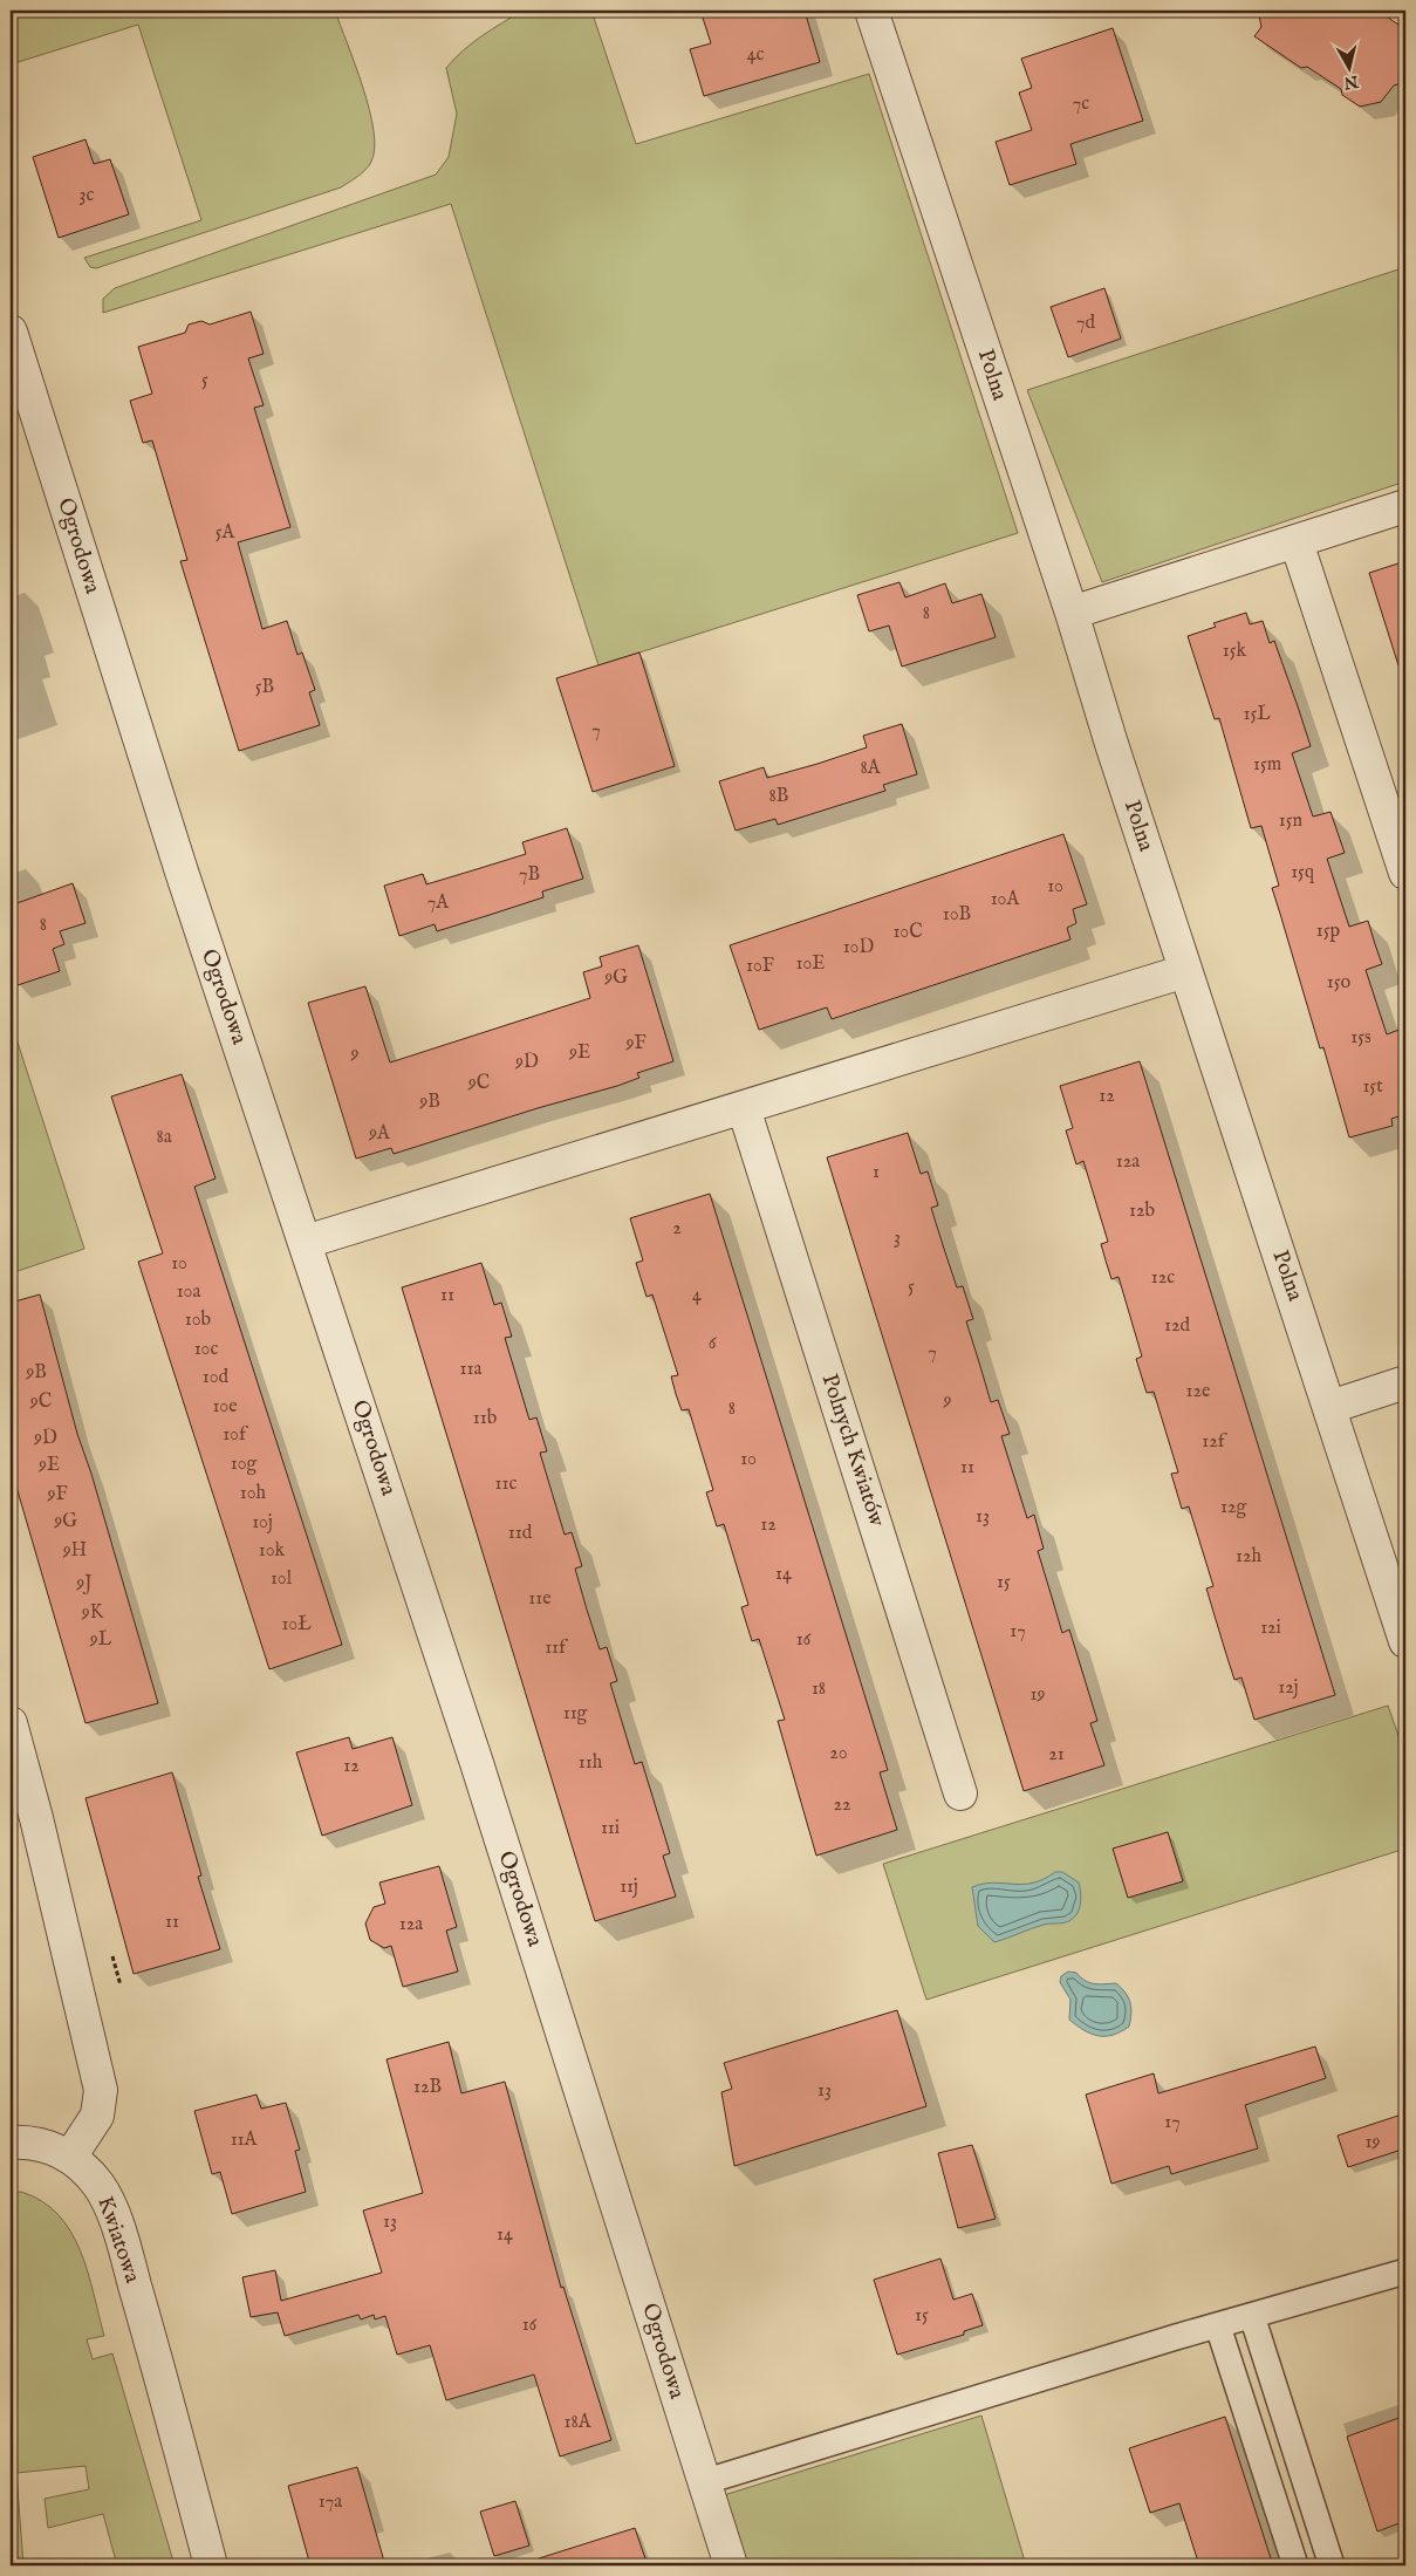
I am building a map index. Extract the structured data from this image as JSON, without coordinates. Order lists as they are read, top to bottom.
{
  "streets": {
    "street": [
      "Polna",
      "Ogrodowa",
      "Polnych Kwiatów",
      "Kwiatowa"
    ]
  },
  "house_numbers": [
    "4c",
    "7c",
    "3c",
    "7d",
    "5",
    "5A",
    "8",
    "15k",
    "5B",
    "15L",
    "7",
    "15m",
    "8A",
    "8B",
    "15n",
    "15q",
    "7B",
    "10",
    "10A",
    "7A",
    "10B",
    "8",
    "15p",
    "10C",
    "10D",
    "10E",
    "10F",
    "9G",
    "15o",
    "15s",
    "9F",
    "9E",
    "9",
    "9D",
    "9C",
    "15t",
    "12",
    "9B",
    "9A",
    "8a",
    "12a",
    "1",
    "12b",
    "2",
    "3",
    "10",
    "12c",
    "5",
    "10a",
    "11",
    "4",
    "10b",
    "12d",
    "6",
    "10c",
    "7",
    "11a",
    "9B",
    "10d",
    "12e",
    "9",
    "9C",
    "10e",
    "8",
    "11b",
    "10f",
    "9D",
    "12f",
    "10",
    "10g",
    "9E",
    "11",
    "11c",
    "10h",
    "9F",
    "12g",
    "13",
    "9G",
    "10j",
    "12",
    "11d",
    "9H",
    "10k",
    "12h",
    "14",
    "10l",
    "15",
    "9J",
    "11e",
    "9K",
    "10Ł",
    "12i",
    "17",
    "9L",
    "16",
    "11f",
    "12j",
    "18",
    "19",
    "11g",
    "20",
    "21",
    "11h",
    "12",
    "22",
    "11i",
    "11j",
    "11",
    "12a",
    "12B",
    "13",
    "17",
    "11A",
    "19",
    "13",
    "14",
    "15",
    "16",
    "18A",
    "17a"
  ],
  "north": "bottom"
}
